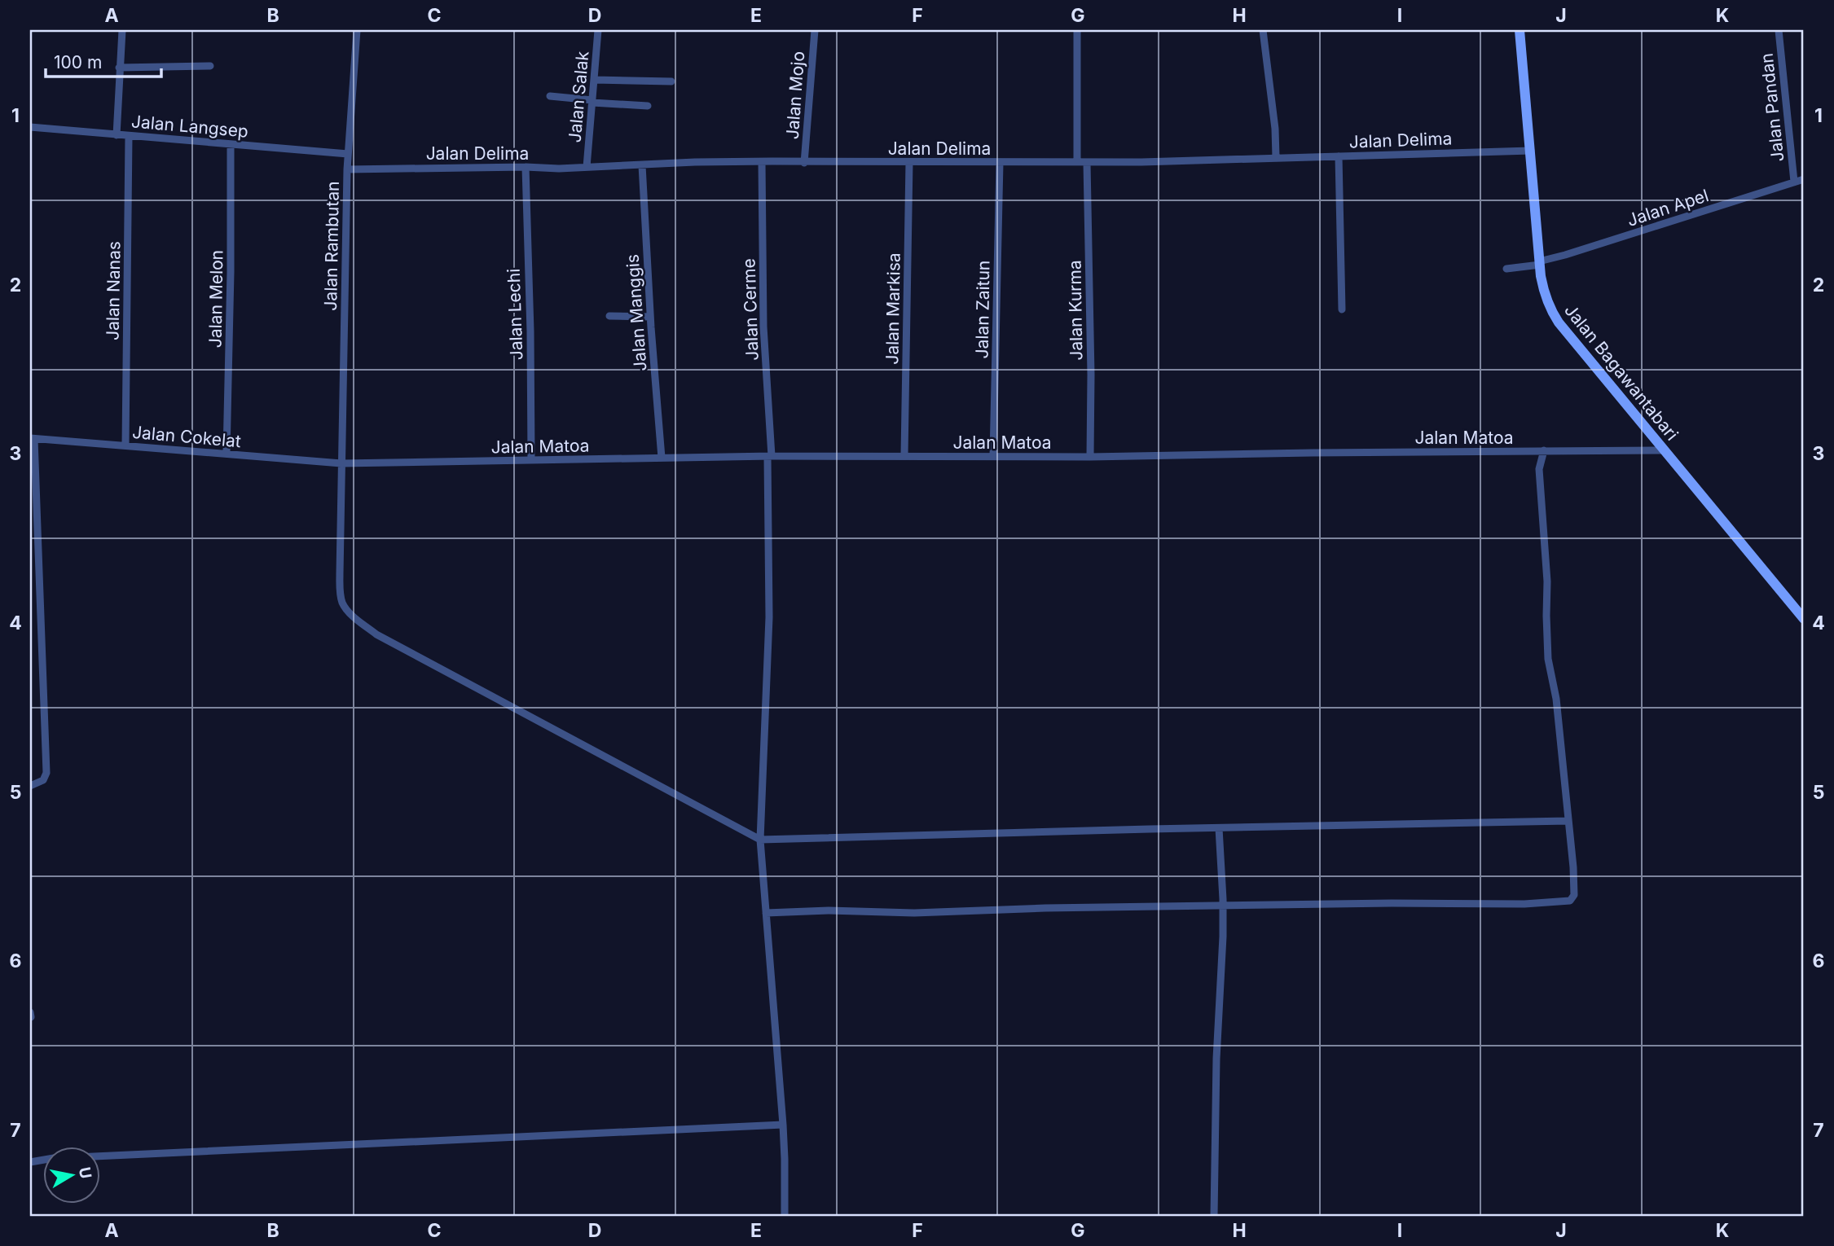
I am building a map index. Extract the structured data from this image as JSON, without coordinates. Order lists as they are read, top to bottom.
{
  "streets": {
    "street": [
      "Jalan Mojo",
      "Jalan Salak",
      "Jalan Pandan",
      "Jalan Langsep",
      "Jalan Delima",
      "Jalan Apel",
      "Jalan Rambutan",
      "Jalan Nanas",
      "Jalan Melon",
      "Jalan Markisa",
      "Jalan Cerme",
      "Jalan Zaitun",
      "Jalan Kurma",
      "Jalan Manggis",
      "Jalan Lechi",
      "Jalan Bagawantabari",
      "Jalan Cokelat",
      "Jalan Matoa"
    ]
  },
  "crossings": [
    ["Jalan Mojo", "Jalan Delima"],
    ["Jalan Salak", "Jalan Delima"],
    ["Jalan Pandan", "Jalan Apel"],
    ["Jalan Langsep", "Jalan Rambutan"],
    ["Jalan Langsep", "Jalan Nanas"],
    ["Jalan Langsep", "Jalan Melon"],
    ["Jalan Delima", "Jalan Rambutan"],
    ["Jalan Delima", "Jalan Markisa"],
    ["Jalan Delima", "Jalan Cerme"],
    ["Jalan Delima", "Jalan Zaitun"],
    ["Jalan Delima", "Jalan Kurma"],
    ["Jalan Delima", "Jalan Manggis"],
    ["Jalan Delima", "Jalan Lechi"],
    ["Jalan Delima", "Jalan Bagawantabari"],
    ["Jalan Apel", "Jalan Bagawantabari"],
    ["Jalan Rambutan", "Jalan Cerme"],
    ["Jalan Rambutan", "Jalan Cokelat"],
    ["Jalan Rambutan", "Jalan Matoa"],
    ["Jalan Nanas", "Jalan Cokelat"],
    ["Jalan Melon", "Jalan Cokelat"],
    ["Jalan Markisa", "Jalan Matoa"],
    ["Jalan Cerme", "Jalan Matoa"],
    ["Jalan Zaitun", "Jalan Matoa"],
    ["Jalan Kurma", "Jalan Matoa"],
    ["Jalan Manggis", "Jalan Matoa"],
    ["Jalan Lechi", "Jalan Matoa"],
    ["Jalan Bagawantabari", "Jalan Matoa"],
    ["Jalan Cokelat", "Jalan Matoa"]
  ],
  "scale_bar": "100 m",
  "north": "right",
  "grid": {
    "columns": [
      "A",
      "B",
      "C",
      "D",
      "E",
      "F",
      "G",
      "H",
      "I",
      "J",
      "K"
    ],
    "rows": [
      "1",
      "2",
      "3",
      "4",
      "5",
      "6",
      "7"
    ]
  }
}
